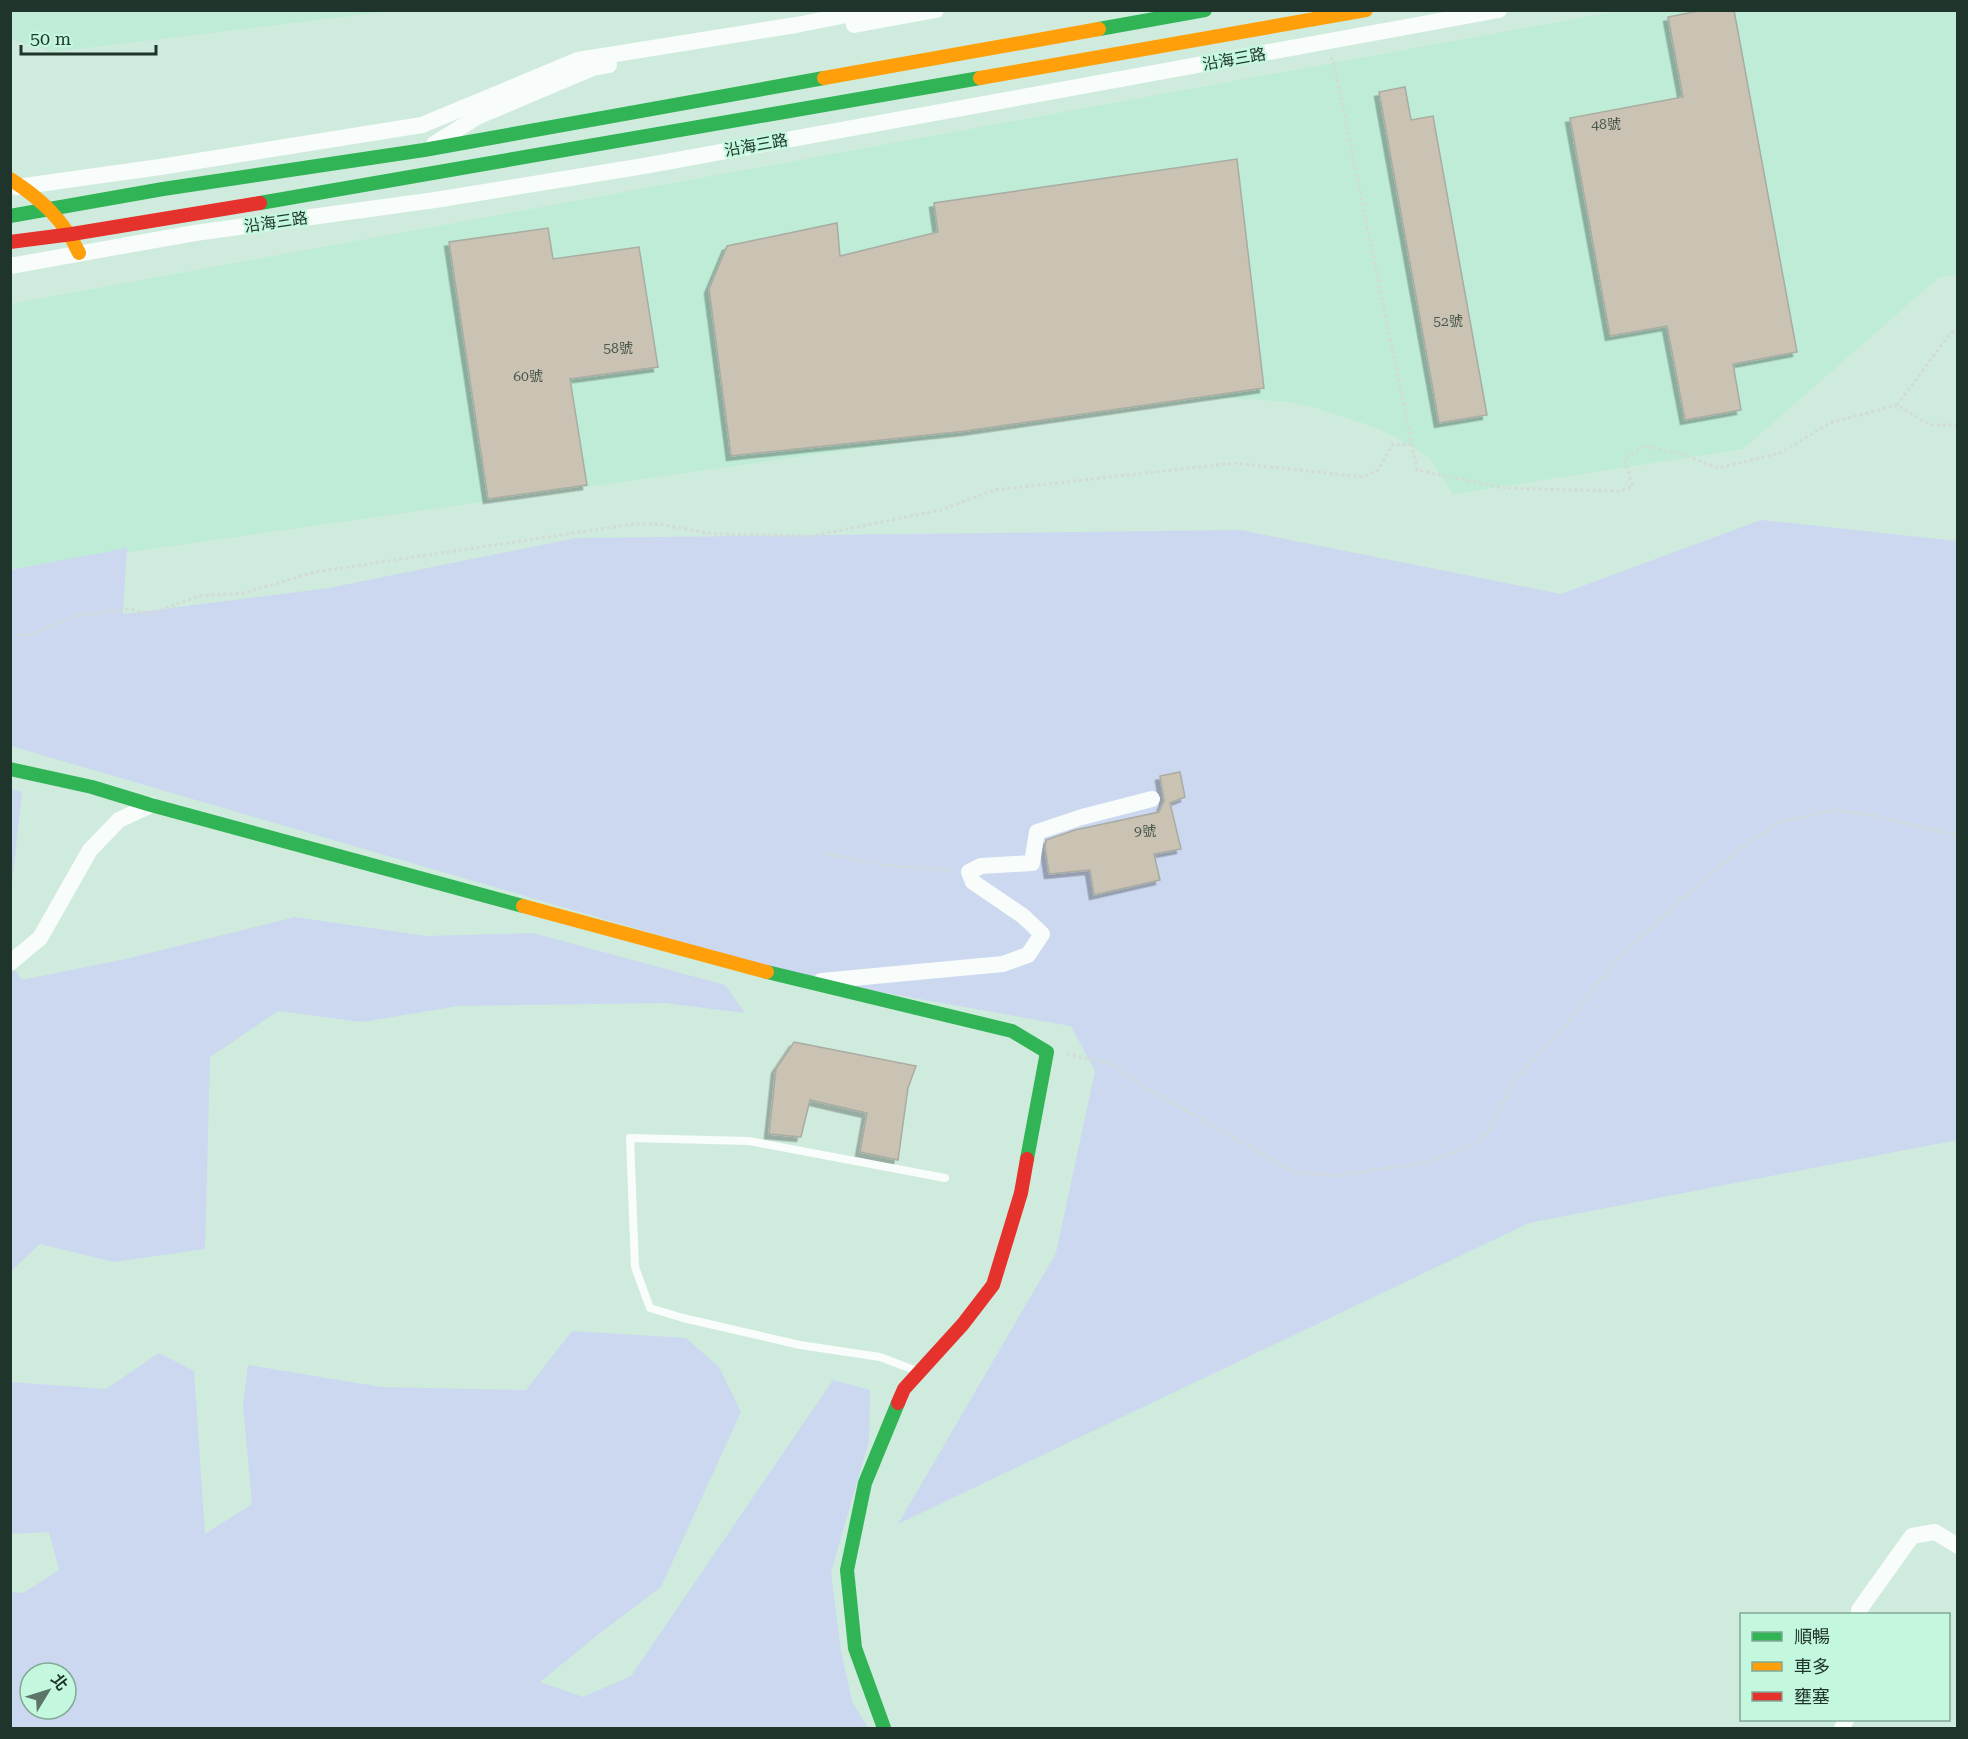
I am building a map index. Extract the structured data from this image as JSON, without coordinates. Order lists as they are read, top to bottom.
{
  "streets": {
    "main road": ["沿海三路"]
  },
  "house_numbers": [
    "48號",
    "52號",
    "58號",
    "60號",
    "9號"
  ],
  "legend": ["順暢", "車多", "壅塞"],
  "scale_bar": "50 m",
  "north": "top right"
}
